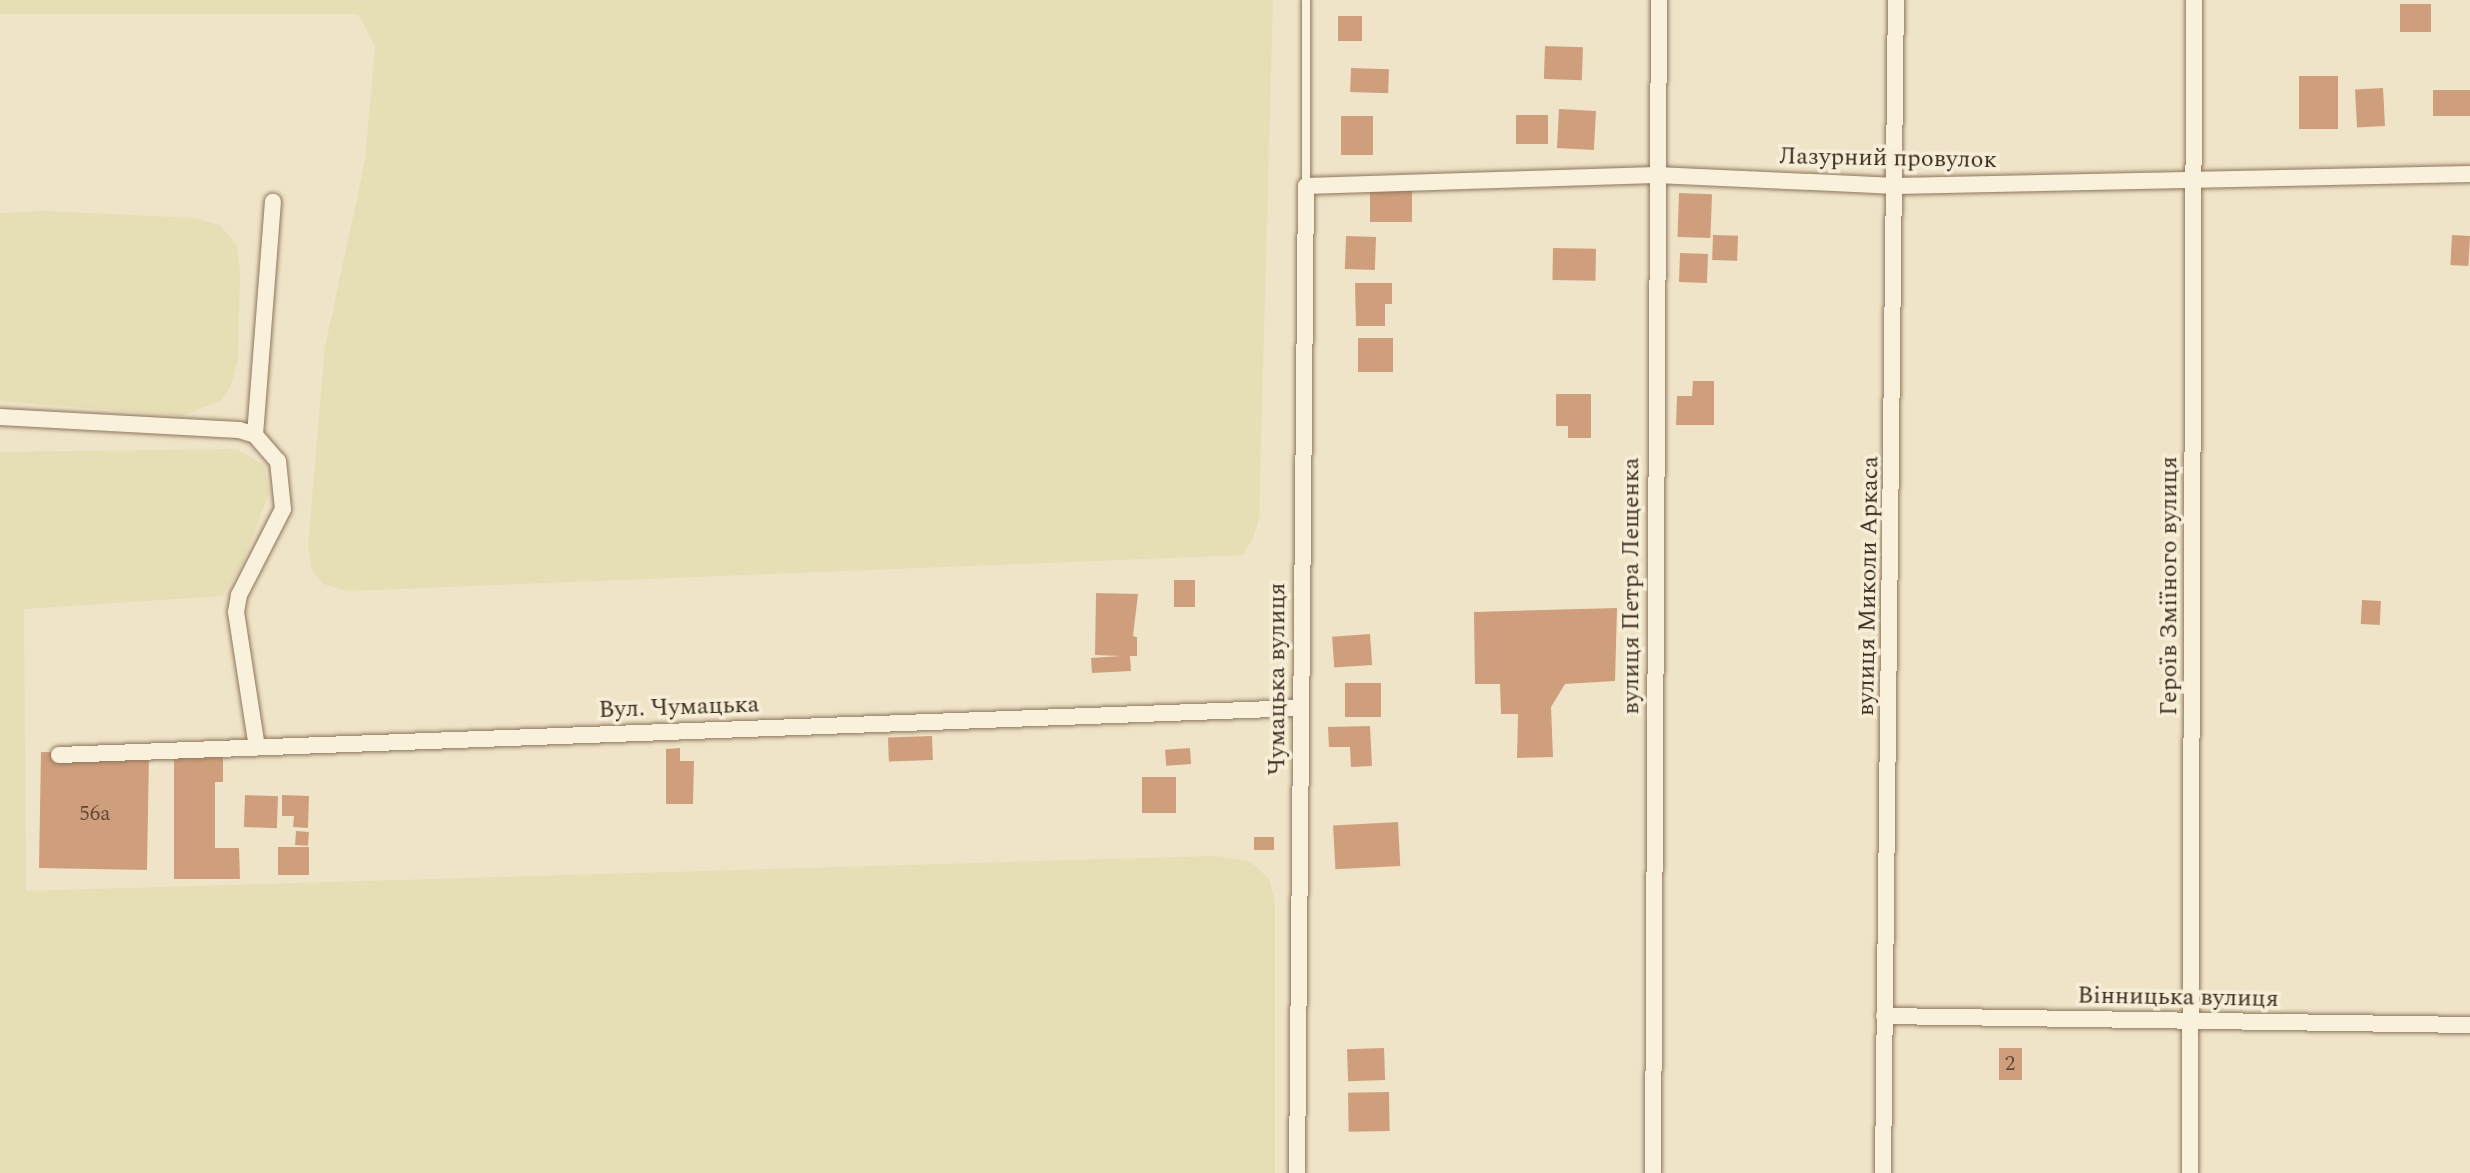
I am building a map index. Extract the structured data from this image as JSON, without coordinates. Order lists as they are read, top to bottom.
{
  "streets": {
    "street": [
      "Лазурний провулок",
      "вулиця Петра Лещенка",
      "вулиця Миколи Аркаса",
      "Героїв Зміїного вулиця",
      "Чумацька вулиця",
      "Вул. Чумацька",
      "Вінницька вулиця"
    ]
  },
  "crossings": [
    ["Лазурний провулок", "вулиця Петра Лещенка"],
    ["Лазурний провулок", "вулиця Миколи Аркаса"],
    ["Лазурний провулок", "Героїв Зміїного вулиця"],
    ["Лазурний провулок", "Чумацька вулиця"],
    ["вулиця Миколи Аркаса", "Вінницька вулиця"],
    ["Героїв Зміїного вулиця", "Вінницька вулиця"],
    ["Чумацька вулиця", "Вул. Чумацька"]
  ],
  "house_numbers": ["56а", "2"]
}
